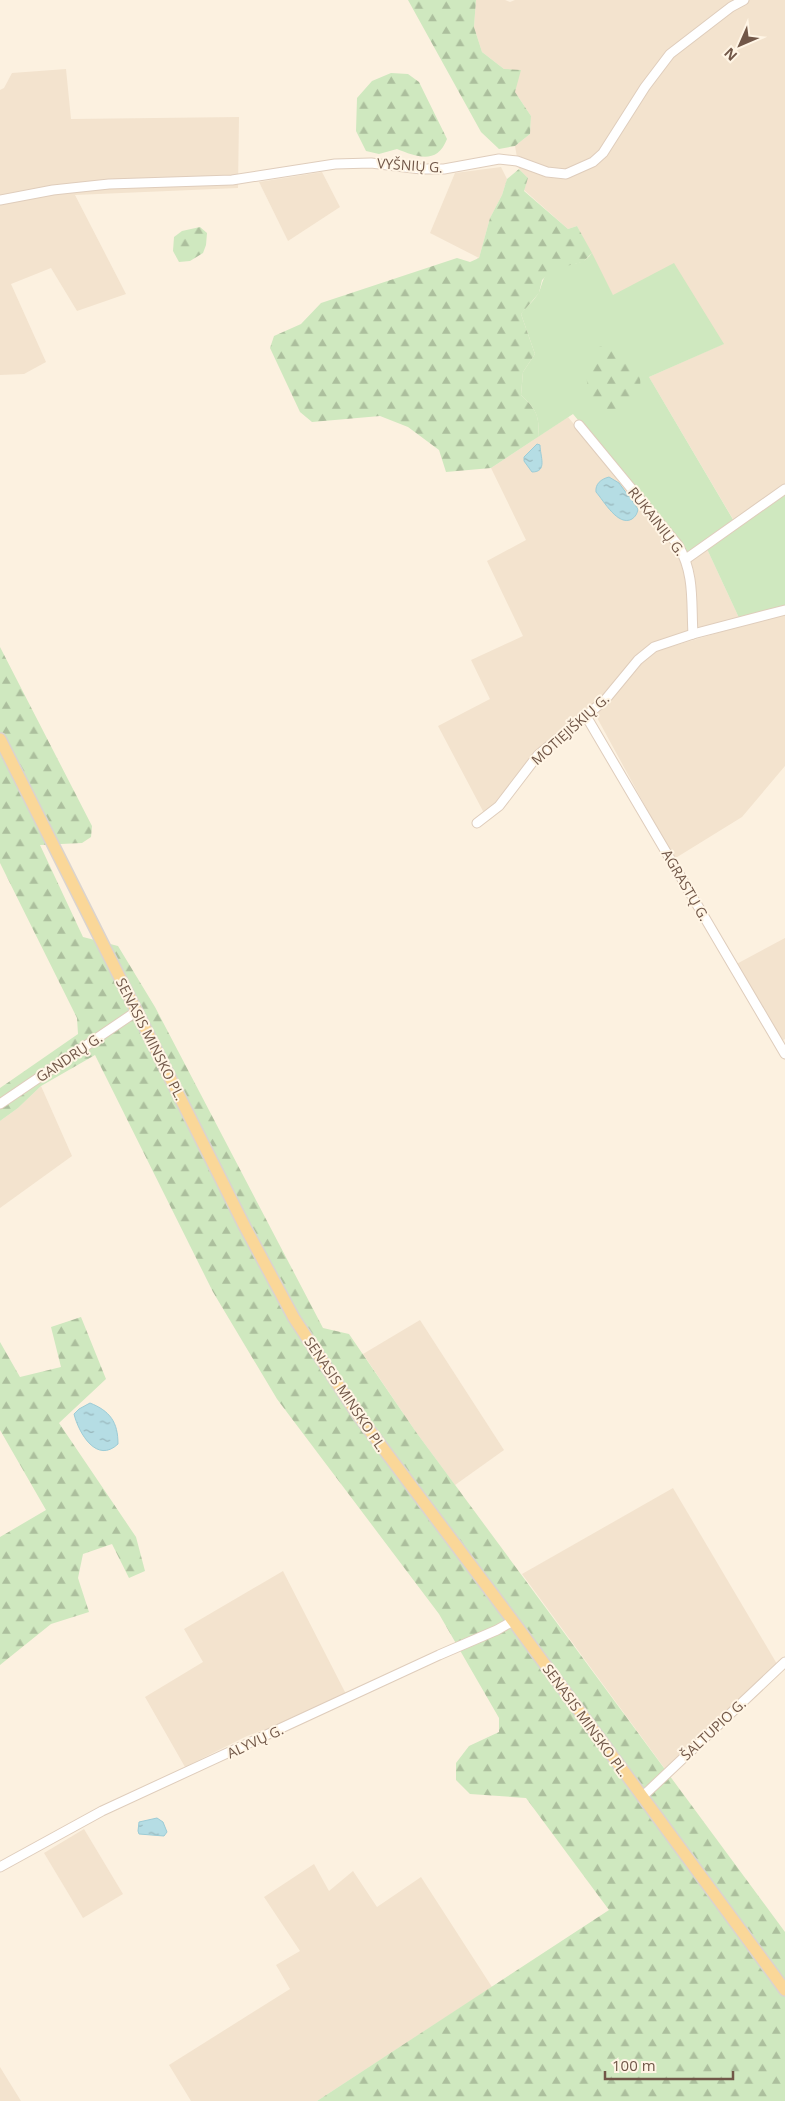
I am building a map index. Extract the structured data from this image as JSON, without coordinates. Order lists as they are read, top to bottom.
{
  "streets": {
    "main road": ["SENASIS MINSKO PL."],
    "street": [
      "VYŠNIŲ G.",
      "RUKAINIŲ G.",
      "MOTIEJIŠKIŲ G.",
      "AGRASTŲ G.",
      "GANDRŲ G.",
      "ŠALTUPIO G.",
      "ALYVŲ G."
    ]
  },
  "crossings": [
    ["RUKAINIŲ G.", "MOTIEJIŠKIŲ G."],
    ["MOTIEJIŠKIŲ G.", "AGRASTŲ G."],
    ["SENASIS MINSKO PL.", "GANDRŲ G."],
    ["SENASIS MINSKO PL.", "ŠALTUPIO G."],
    ["SENASIS MINSKO PL.", "ALYVŲ G."]
  ],
  "scale_bar": "100 m",
  "north": "bottom left"
}
